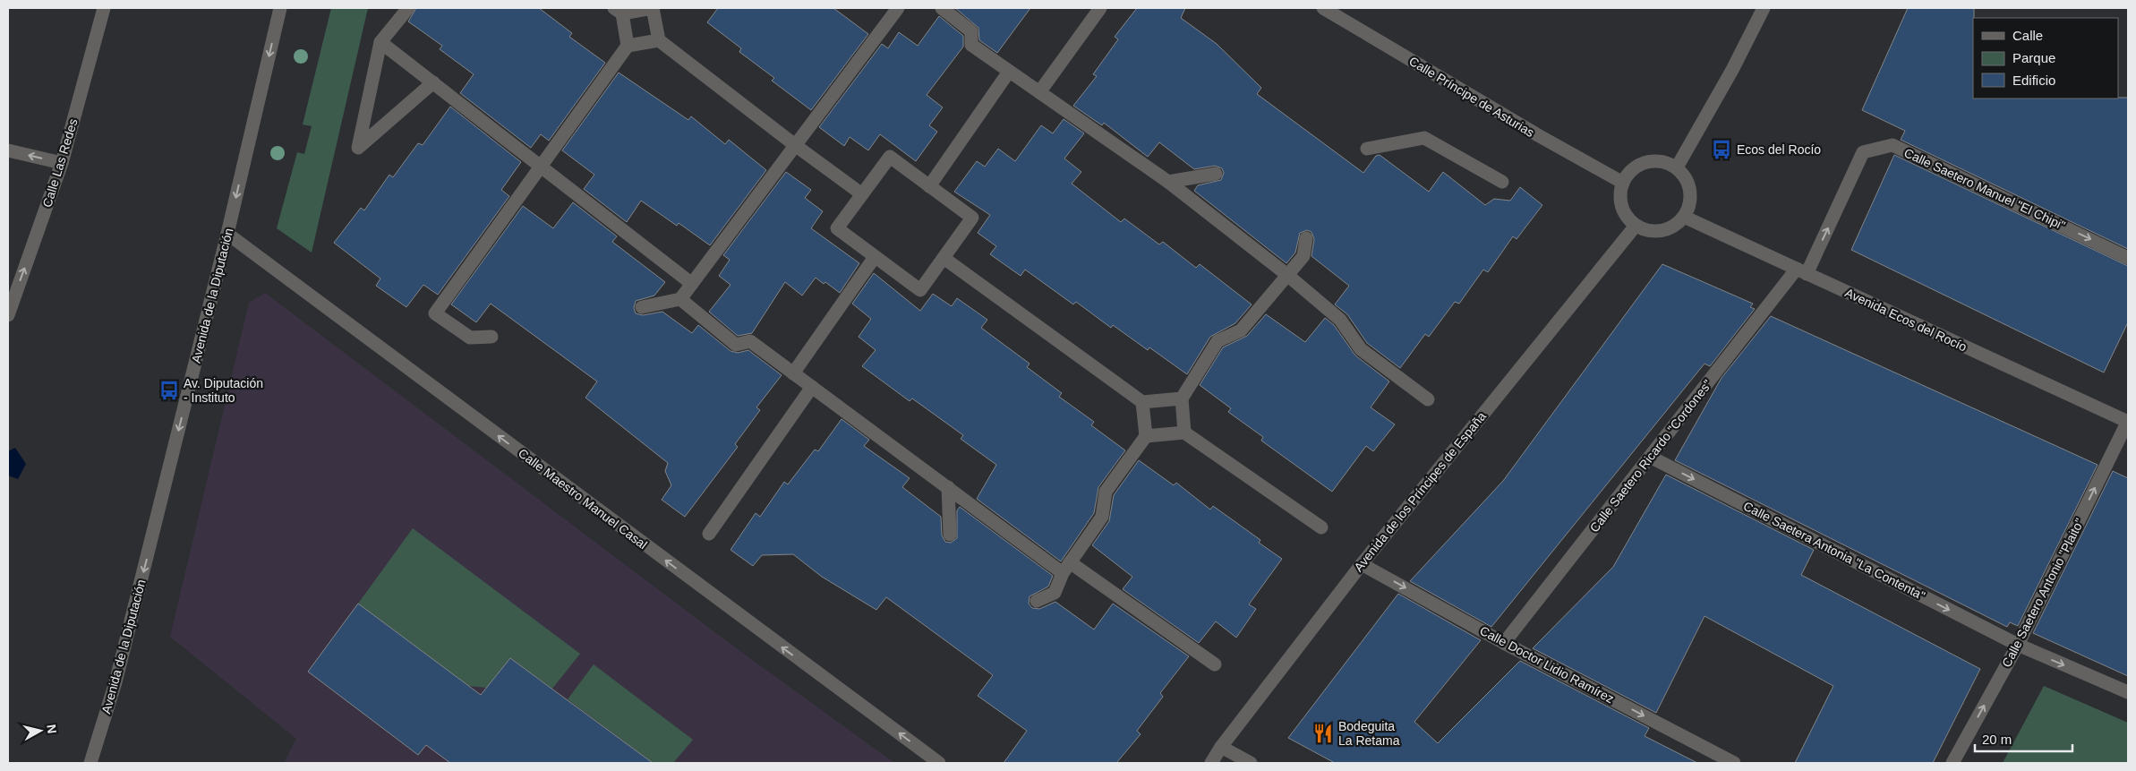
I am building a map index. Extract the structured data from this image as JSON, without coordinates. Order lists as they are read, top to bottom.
{
  "streets": {
    "street": [
      "Calle Príncipe de Asturias",
      "Calle Las Redes",
      "Calle Saetero Manuel \"El Chipi\"",
      "Avenida de la Diputación",
      "Avenida Ecos del Rocío",
      "Calle Saetero Ricardo \"Cordones\"",
      "Avenida de los Príncipes de España",
      "Calle Maestro Manuel Casal",
      "Calle Saetera Antonia \"La Contenta\"",
      "Calle Saetero Antonio \"Plaito\"",
      "Calle Doctor Lidio Ramírez"
    ]
  },
  "crossings": [
    ["Calle Príncipe de Asturias", "Avenida Ecos del Rocío"],
    ["Calle Príncipe de Asturias", "Avenida de los Príncipes de España"],
    ["Calle Saetero Manuel \"El Chipi\"", "Avenida Ecos del Rocío"],
    ["Calle Saetero Manuel \"El Chipi\"", "Calle Saetero Ricardo \"Cordones\""],
    ["Avenida de la Diputación", "Calle Maestro Manuel Casal"],
    ["Avenida Ecos del Rocío", "Calle Saetero Ricardo \"Cordones\""],
    ["Avenida Ecos del Rocío", "Avenida de los Príncipes de España"],
    ["Avenida Ecos del Rocío", "Calle Saetero Antonio \"Plaito\""],
    ["Calle Saetero Ricardo \"Cordones\"", "Calle Saetera Antonia \"La Contenta\""],
    ["Calle Saetero Ricardo \"Cordones\"", "Calle Doctor Lidio Ramírez"],
    ["Avenida de los Príncipes de España", "Calle Doctor Lidio Ramírez"],
    ["Calle Saetera Antonia \"La Contenta\"", "Calle Saetero Antonio \"Plaito\""]
  ],
  "one_way": [
    "Calle Las Redes",
    "Avenida de la Diputación",
    "Calle Maestro Manuel Casal",
    "Calle Saetera Antonia \"La Contenta\"",
    "Calle Saetero Antonio \"Plaito\"",
    "Calle Doctor Lidio Ramírez"
  ],
  "places": {
    "bus stop": ["Ecos del Rocío", "Av. Diputación - Instituto"],
    "restaurant": ["Bodeguita La Retama"]
  },
  "legend": ["Calle", "Parque", "Edificio"],
  "scale_bar": "20 m",
  "north": "right"
}
